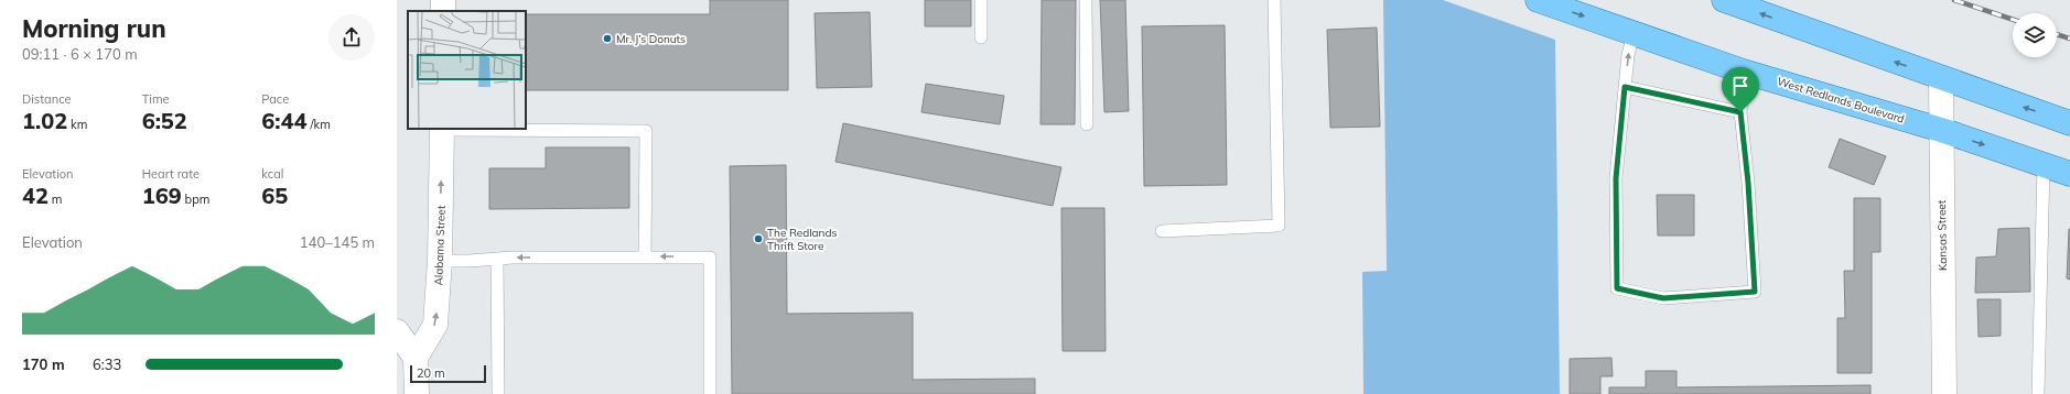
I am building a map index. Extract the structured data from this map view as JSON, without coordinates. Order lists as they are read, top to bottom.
{
  "streets": {
    "main road": ["West Redlands Boulevard", "Kansas Street", "Alabama Street"]
  },
  "crossings": [
    ["West Redlands Boulevard", "Kansas Street"]
  ],
  "one_way": ["Alabama Street"],
  "places": ["Mr. J’s Donuts", "The Redlands Thrift Store"],
  "scale_bar": "20 m",
  "page": {
    "heading": ["Morning run", "09:11 · 6 × 170 m"],
    "stats": [
      ["Distance", "1.02 km"],
      ["Time", "6:52"],
      ["Pace", "6:44 /km"],
      ["Elevation", "42 m"],
      ["Heart rate", "169 bpm"],
      ["kcal", "65"]
    ],
    "chart": ["Elevation", "140–145 m"],
    "list": [
      {
        "name": "170 m",
        "note": "6:33"
      }
    ],
    "scale": "20 m"
  }
}
